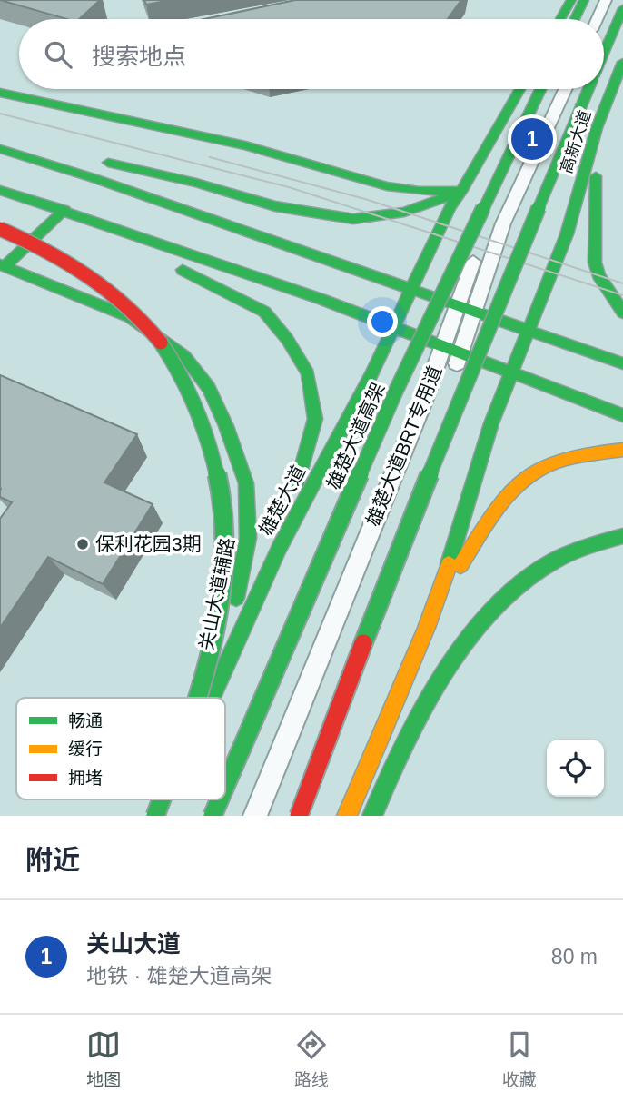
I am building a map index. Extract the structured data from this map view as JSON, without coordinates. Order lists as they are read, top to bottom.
{
  "streets": {
    "main road": [
      "高新大道",
      "雄楚大道高架",
      "雄楚大道",
      "关山大道辅路"
    ],
    "lane": ["雄楚大道BRT专用道"]
  },
  "crossings": [
    ["雄楚大道", "关山大道辅路"]
  ],
  "places": ["保利花园3期"],
  "legend": ["畅通", "缓行", "拥堵"],
  "page": {
    "search": "搜索地点",
    "pins": "1",
    "heading": "附近",
    "list": [
      {
        "mark": "1",
        "name": "关山大道",
        "note": "地铁 · 雄楚大道高架",
        "value": "80 m"
      }
    ],
    "nav": ["地图", "路线", "收藏"]
  }
}
